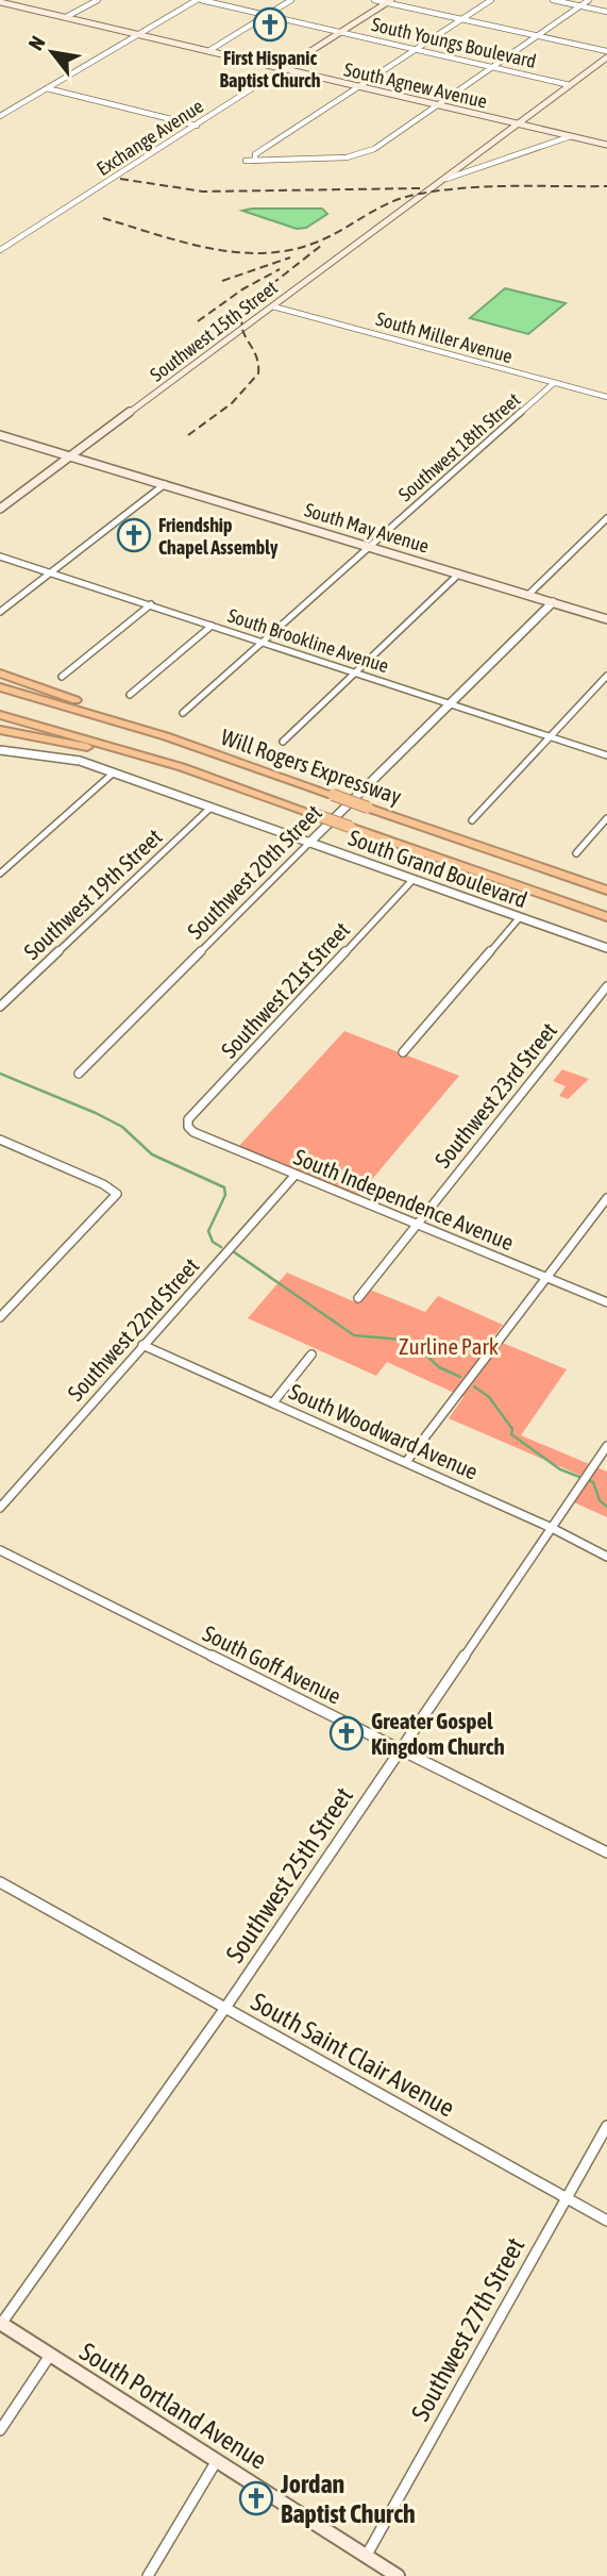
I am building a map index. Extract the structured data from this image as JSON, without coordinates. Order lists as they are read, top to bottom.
{
  "streets": {
    "highway": ["Will Rogers Expressway"],
    "main road": [
      "South Agnew Avenue",
      "Exchange Avenue",
      "Southwest 15th Street",
      "South May Avenue",
      "South Portland Avenue"
    ],
    "street": [
      "South Youngs Boulevard",
      "South Miller Avenue",
      "Southwest 18th Street",
      "South Brookline Avenue",
      "South Grand Boulevard",
      "Southwest 20th Street",
      "Southwest 19th Street",
      "Southwest 21st Street",
      "Southwest 23rd Street",
      "South Independence Avenue",
      "Southwest 22nd Street",
      "South Woodward Avenue",
      "South Goff Avenue",
      "Southwest 25th Street",
      "South Saint Clair Avenue",
      "Southwest 27th Street"
    ]
  },
  "crossings": [
    ["South Youngs Boulevard", "Exchange Avenue"],
    ["South Youngs Boulevard", "Southwest 15th Street"],
    ["South Agnew Avenue", "Exchange Avenue"],
    ["South Agnew Avenue", "Southwest 15th Street"],
    ["Southwest 15th Street", "South Miller Avenue"],
    ["Southwest 15th Street", "South May Avenue"],
    ["South Miller Avenue", "Southwest 18th Street"],
    ["Southwest 18th Street", "South May Avenue"],
    ["Southwest 18th Street", "South Brookline Avenue"],
    ["South May Avenue", "Southwest 20th Street"],
    ["South Brookline Avenue", "Southwest 20th Street"],
    ["South Grand Boulevard", "Southwest 20th Street"],
    ["South Grand Boulevard", "Southwest 19th Street"],
    ["South Grand Boulevard", "Southwest 21st Street"],
    ["Southwest 21st Street", "South Independence Avenue"],
    ["Southwest 23rd Street", "South Independence Avenue"],
    ["South Independence Avenue", "Southwest 22nd Street"],
    ["Southwest 22nd Street", "South Woodward Avenue"],
    ["South Woodward Avenue", "Southwest 25th Street"],
    ["South Goff Avenue", "Southwest 25th Street"],
    ["Southwest 25th Street", "South Saint Clair Avenue"],
    ["Southwest 25th Street", "South Portland Avenue"],
    ["South Saint Clair Avenue", "Southwest 27th Street"],
    ["Southwest 27th Street", "South Portland Avenue"]
  ],
  "parks": ["Zurline Park"],
  "places": {
    "church": [
      "First Hispanic Baptist Church",
      "Friendship Chapel Assembly",
      "Greater Gospel Kingdom Church",
      "Jordan Baptist Church"
    ]
  },
  "north": "top left"
}
